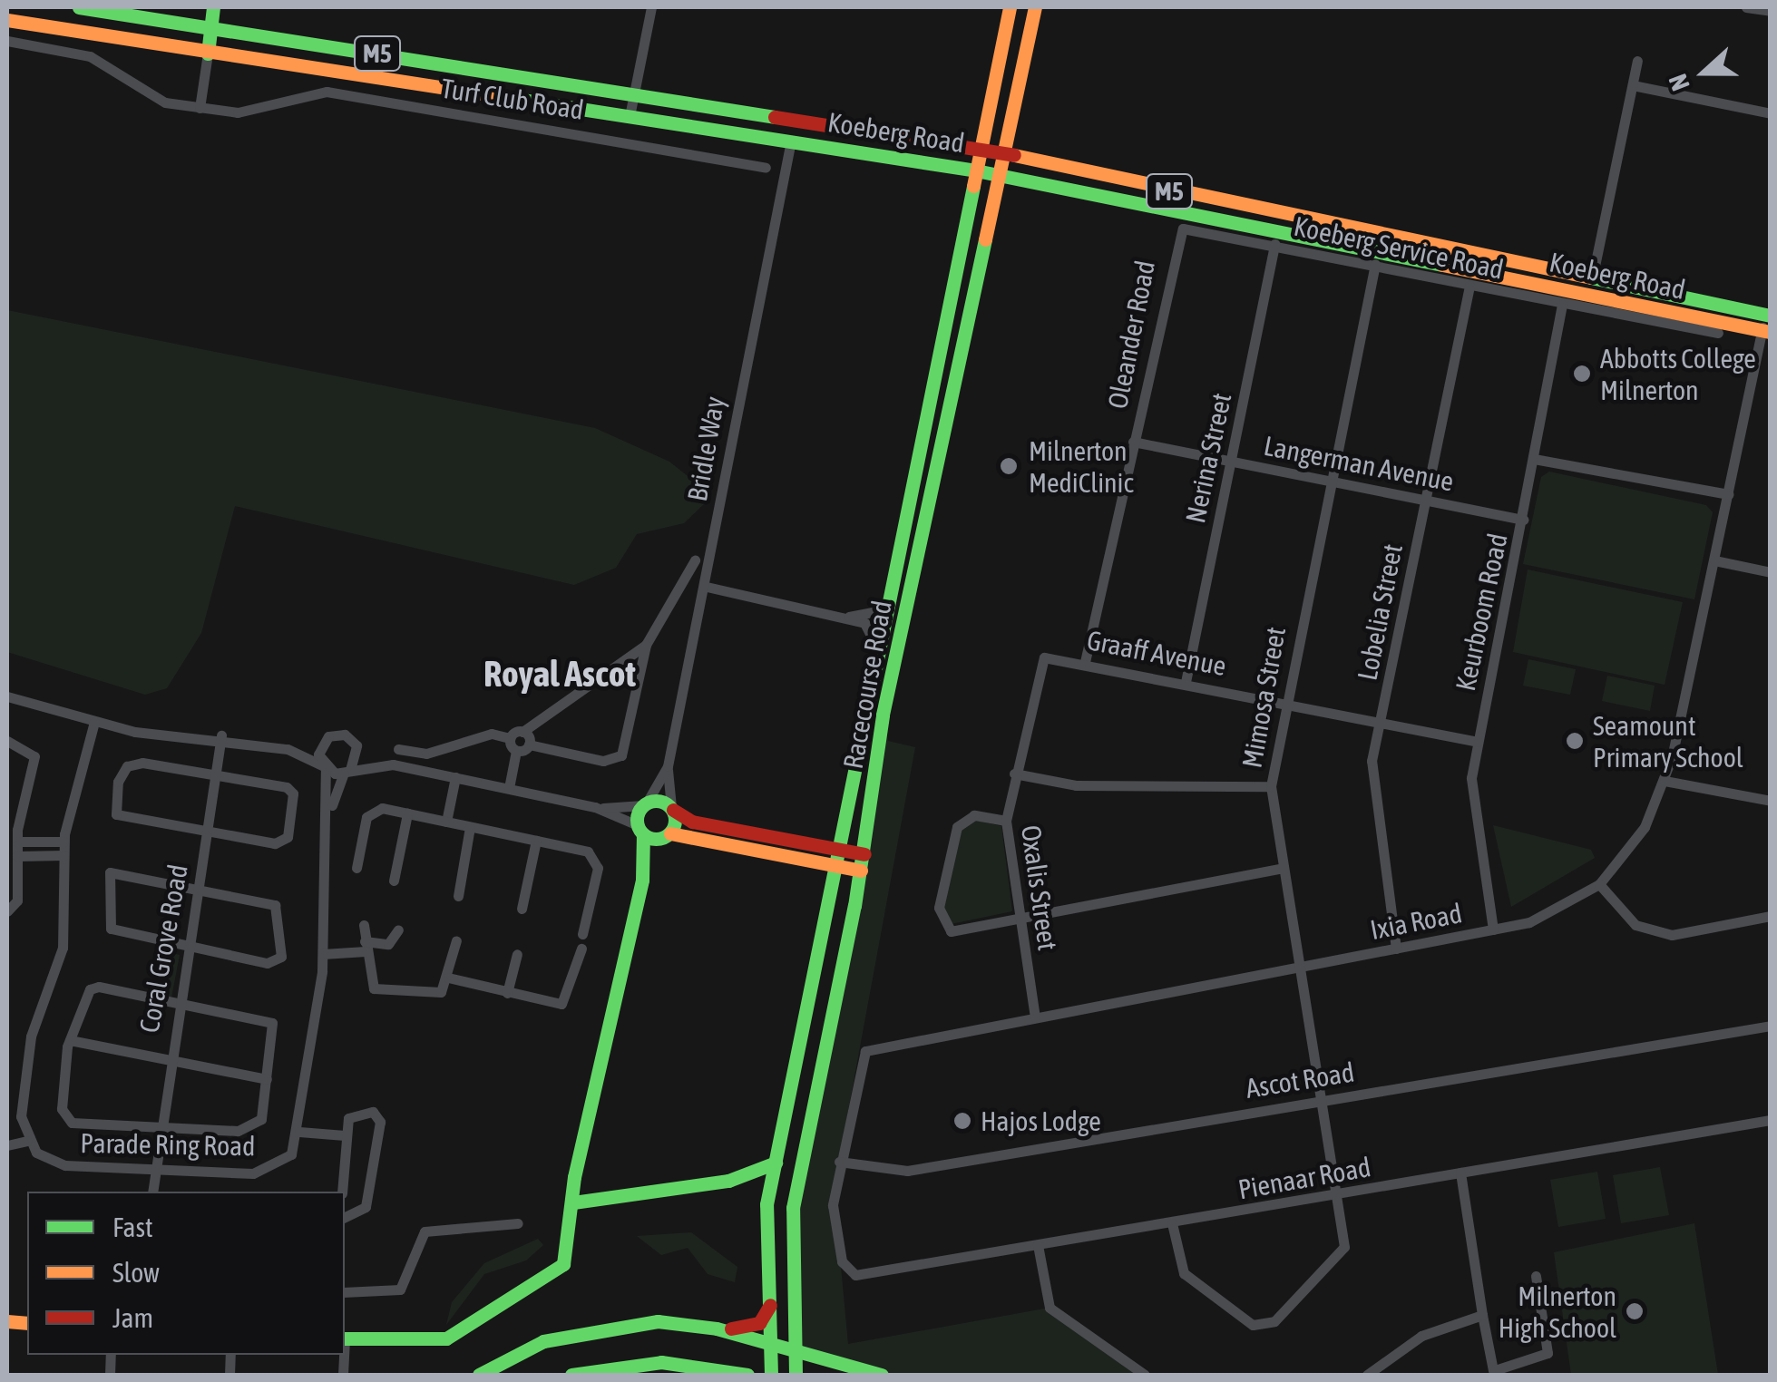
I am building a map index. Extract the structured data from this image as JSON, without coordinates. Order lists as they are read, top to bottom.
{
  "streets": {
    "main road": ["M5", "Koeberg Road", "Racecourse Road"],
    "street": [
      "Turf Club Road",
      "Koeberg Service Road",
      "Oleander Road",
      "Bridle Way",
      "Nerina Street",
      "Langerman Avenue",
      "Lobelia Street",
      "Keurboom Road",
      "Graaff Avenue",
      "Mimosa Street",
      "Oxalis Street",
      "Ixia Road",
      "Coral Grove Road",
      "Ascot Road",
      "Parade Ring Road",
      "Pienaar Road"
    ]
  },
  "crossings": [
    ["Koeberg Road", "Bridle Way"],
    ["Koeberg Road", "Racecourse Road"],
    ["Koeberg Road", "Ixia Road"],
    ["Koeberg Service Road", "Oleander Road"],
    ["Koeberg Service Road", "Nerina Street"],
    ["Koeberg Service Road", "Lobelia Street"],
    ["Koeberg Service Road", "Keurboom Road"],
    ["Koeberg Service Road", "Mimosa Street"],
    ["Oleander Road", "Langerman Avenue"],
    ["Oleander Road", "Graaff Avenue"],
    ["Nerina Street", "Langerman Avenue"],
    ["Nerina Street", "Graaff Avenue"],
    ["Langerman Avenue", "Lobelia Street"],
    ["Langerman Avenue", "Keurboom Road"],
    ["Langerman Avenue", "Mimosa Street"],
    ["Lobelia Street", "Graaff Avenue"],
    ["Lobelia Street", "Ixia Road"],
    ["Keurboom Road", "Graaff Avenue"],
    ["Keurboom Road", "Ixia Road"],
    ["Graaff Avenue", "Mimosa Street"],
    ["Graaff Avenue", "Oxalis Street"],
    ["Mimosa Street", "Ixia Road"],
    ["Mimosa Street", "Ascot Road"],
    ["Mimosa Street", "Pienaar Road"],
    ["Oxalis Street", "Ixia Road"],
    ["Ixia Road", "Ascot Road"],
    ["Ixia Road", "Pienaar Road"],
    ["Coral Grove Road", "Parade Ring Road"]
  ],
  "districts": ["Royal Ascot"],
  "places": [
    "Abbotts College Milnerton",
    "Milnerton MediClinic",
    "Seamount Primary School",
    "Hajos Lodge",
    "Milnerton High School"
  ],
  "legend": ["Fast", "Slow", "Jam"],
  "north": "left"
}
